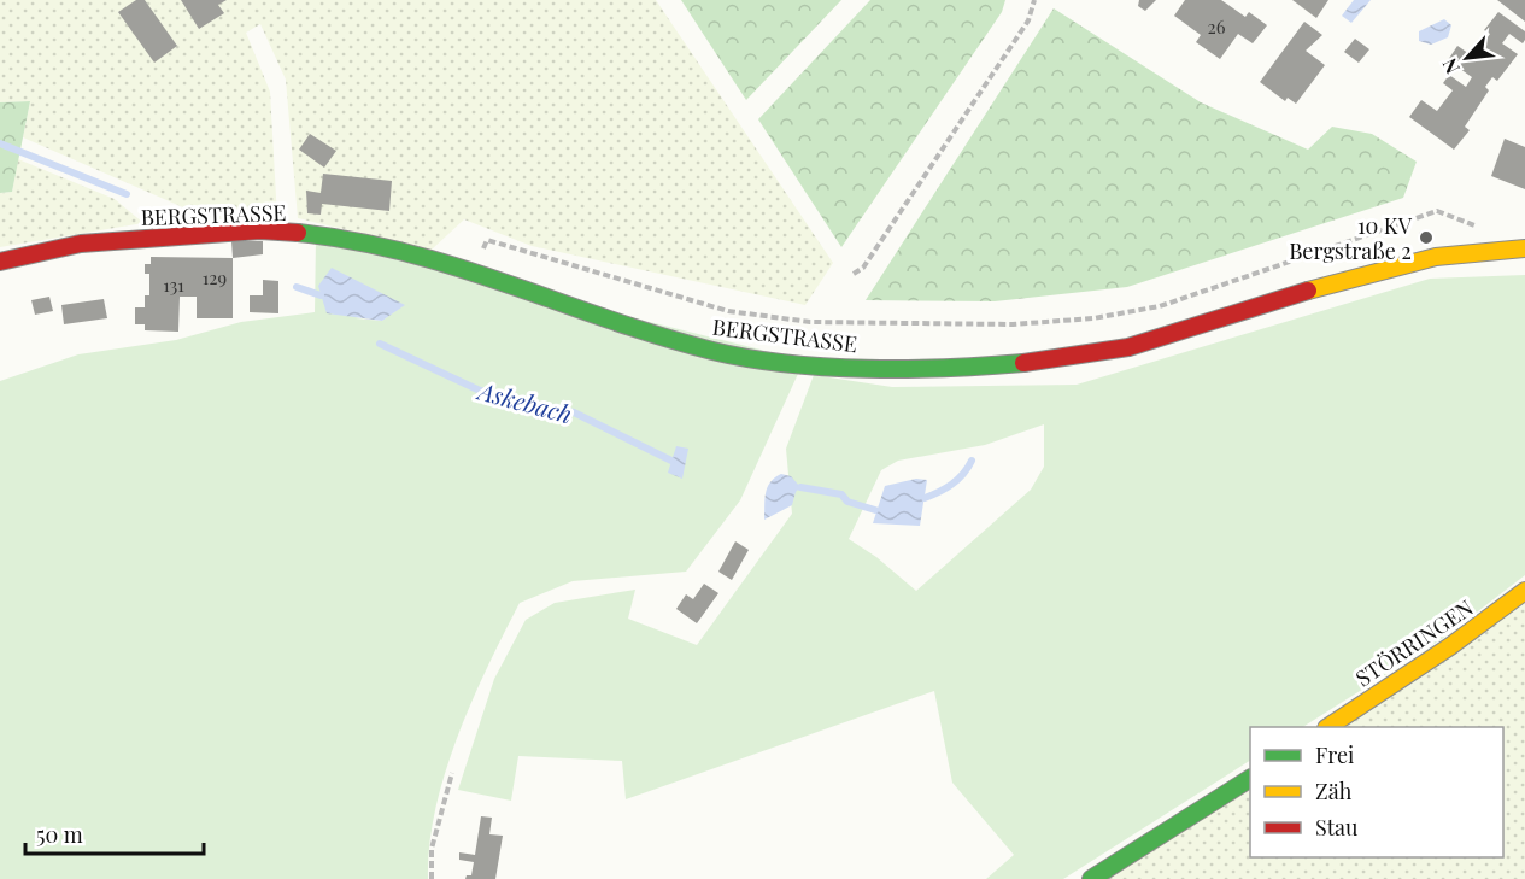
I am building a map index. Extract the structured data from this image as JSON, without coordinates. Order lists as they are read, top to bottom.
{
  "streets": {
    "street": ["BERGSTRASSE", "STÖRRINGEN"]
  },
  "water": ["Askebach"],
  "places": ["10 KV Bergstraße 2"],
  "house_numbers": ["26", "129", "131"],
  "legend": ["Frei", "Zäh", "Stau"],
  "scale_bar": "50 m",
  "north": "bottom left"
}
